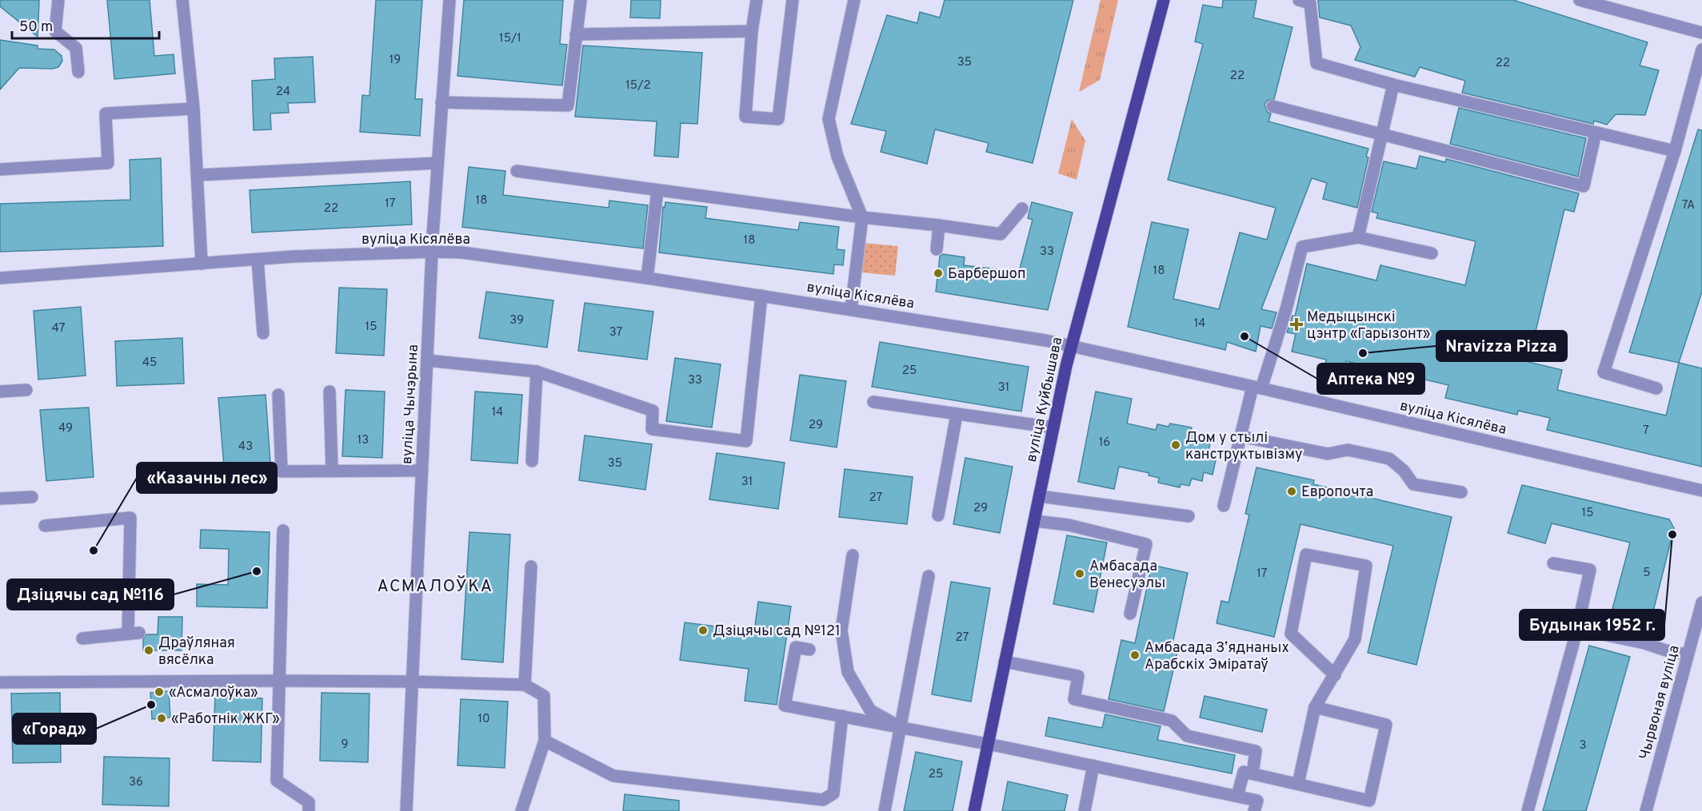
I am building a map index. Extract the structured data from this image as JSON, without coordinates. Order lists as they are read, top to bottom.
{
  "streets": {
    "main road": ["вуліца Куйбышава"],
    "street": ["вуліца Кісялёва", "вуліца Чычэрына", "Чырвоная вуліца"]
  },
  "crossings": [
    ["вуліца Кісялёва", "вуліца Куйбышава"],
    ["вуліца Кісялёва", "вуліца Чычэрына"]
  ],
  "districts": ["АСМАЛОЎКА"],
  "places": {
    "other": [
      "Барбершоп",
      "Аптека №9",
      "Nravizza Pizza",
      "Дом у стылі канструктывізму",
      "Европочта",
      "Будынак 1952 г.",
      "«Казачны лес»",
      "Дзіцячы сад №116",
      "Амбасада Венесуэлы",
      "Дзіцячы сад №121",
      "Драўляная вясёлка",
      "Амбасада Зʼяднаных Арабскіх Эміратаў",
      "«Асмалоўка»",
      "«Горад»",
      "«Работнік ЖКГ»"
    ],
    "health": ["Медыцынскі цэнтр «Гарызонт»"]
  },
  "house_numbers": [
    "15/1",
    "19",
    "35",
    "22",
    "22",
    "15/2",
    "24",
    "18",
    "17",
    "7А",
    "22",
    "18",
    "33",
    "18",
    "39",
    "14",
    "15",
    "47",
    "37",
    "45",
    "25",
    "33",
    "31",
    "14",
    "29",
    "49",
    "7",
    "13",
    "16",
    "43",
    "35",
    "31",
    "27",
    "29",
    "15",
    "5",
    "17",
    "27",
    "10",
    "9",
    "3",
    "25",
    "36"
  ],
  "scale_bar": "50 m"
}
